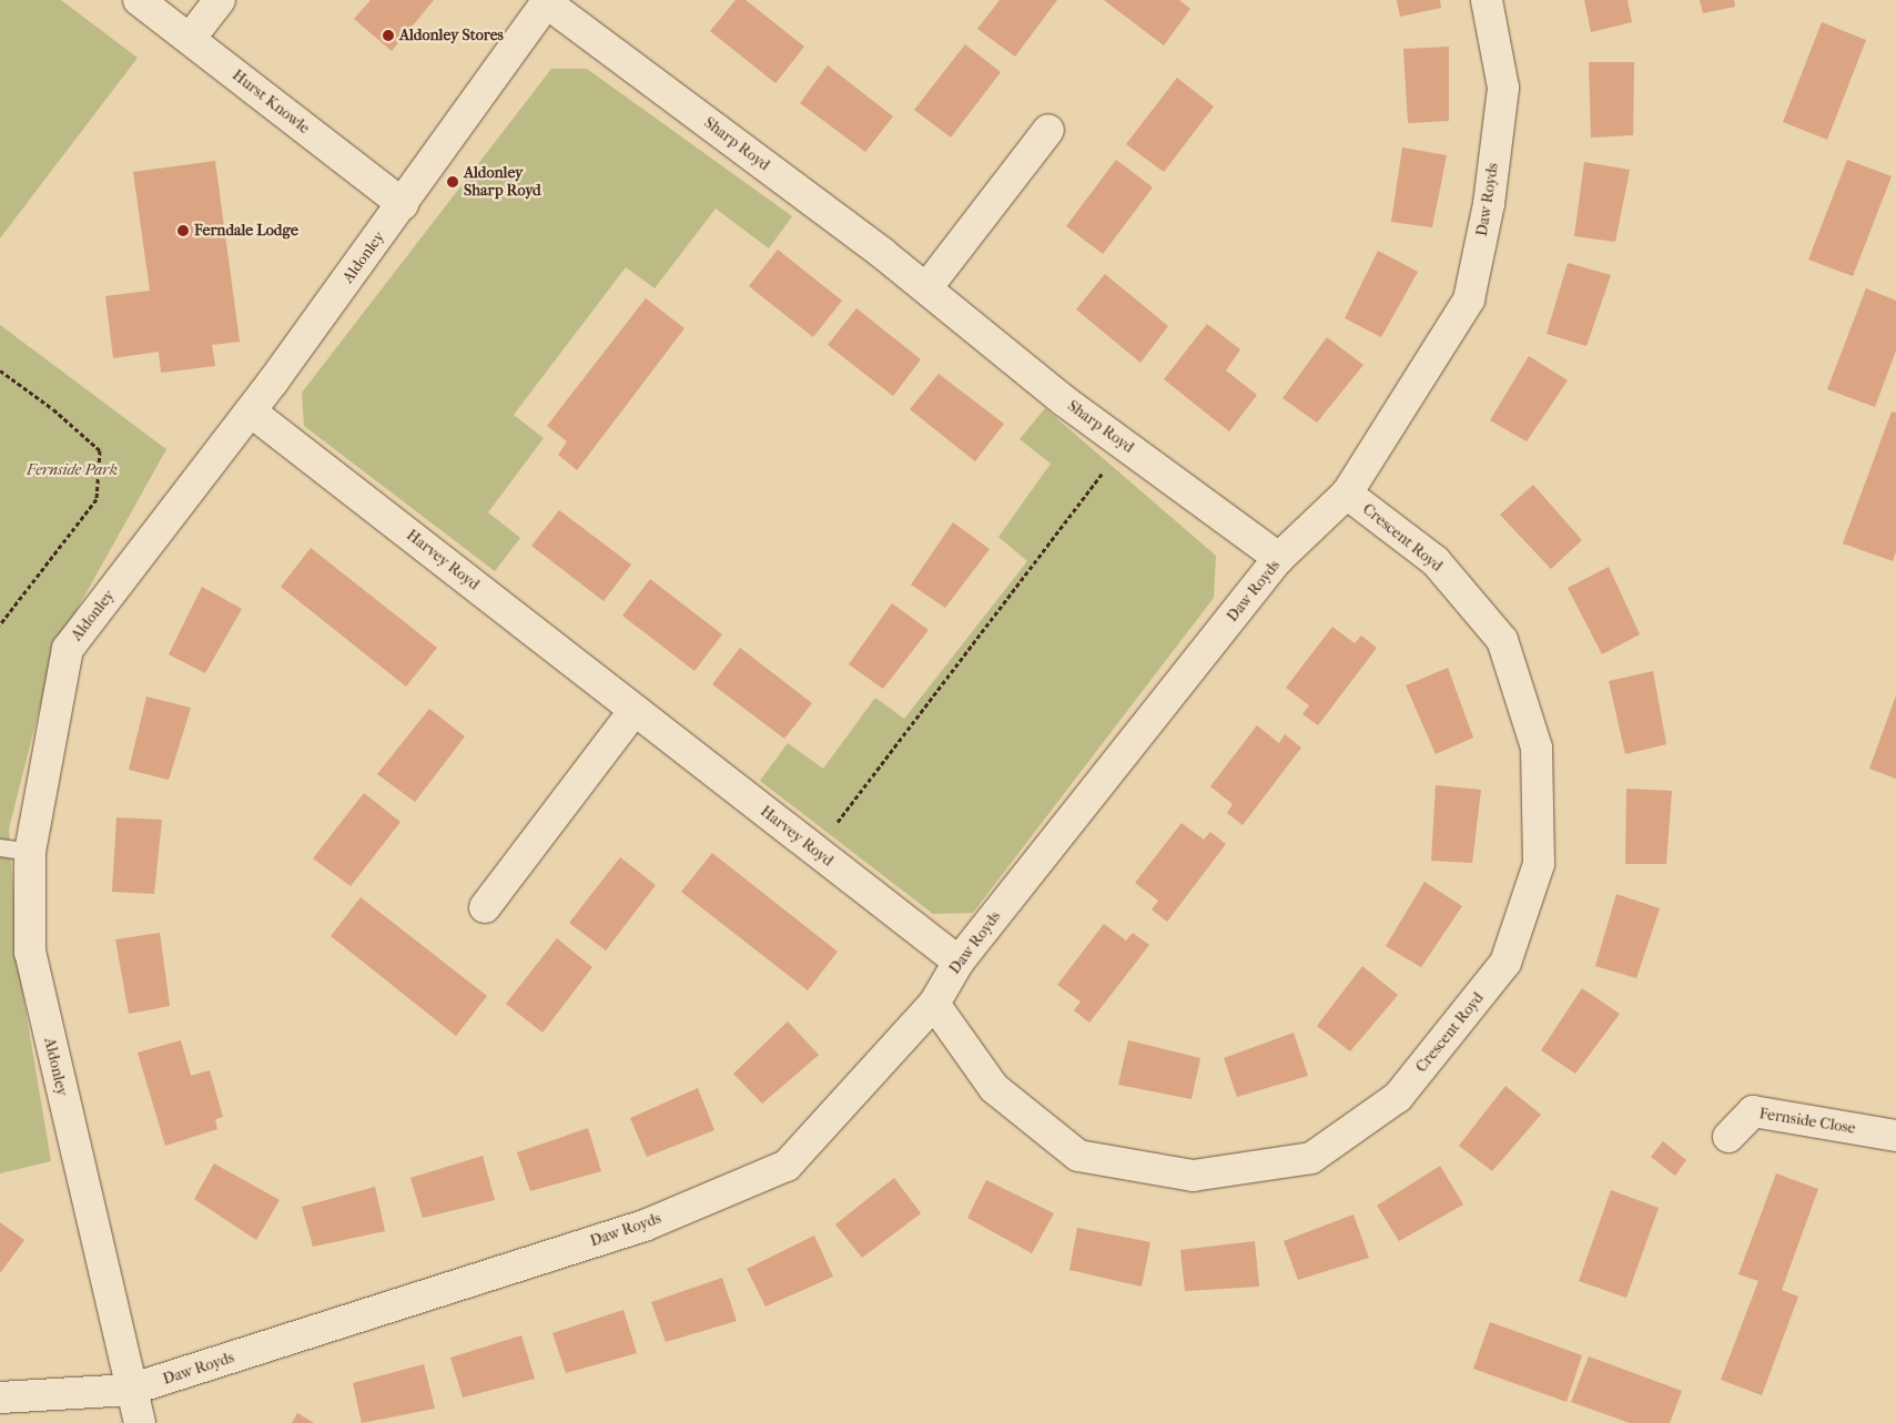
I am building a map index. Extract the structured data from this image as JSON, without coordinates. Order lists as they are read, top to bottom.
{
  "streets": {
    "street": [
      "Hurst Knowle",
      "Sharp Royd",
      "Daw Royds",
      "Aldonley",
      "Crescent Royd",
      "Harvey Royd",
      "Fernside Close"
    ]
  },
  "crossings": [
    ["Hurst Knowle", "Aldonley"],
    ["Sharp Royd", "Daw Royds"],
    ["Sharp Royd", "Aldonley"],
    ["Daw Royds", "Aldonley"],
    ["Daw Royds", "Crescent Royd"],
    ["Daw Royds", "Harvey Royd"],
    ["Aldonley", "Harvey Royd"]
  ],
  "parks": ["Fernside Park"],
  "places": ["Aldonley Stores", "Aldonley Sharp Royd", "Ferndale Lodge"]
}
